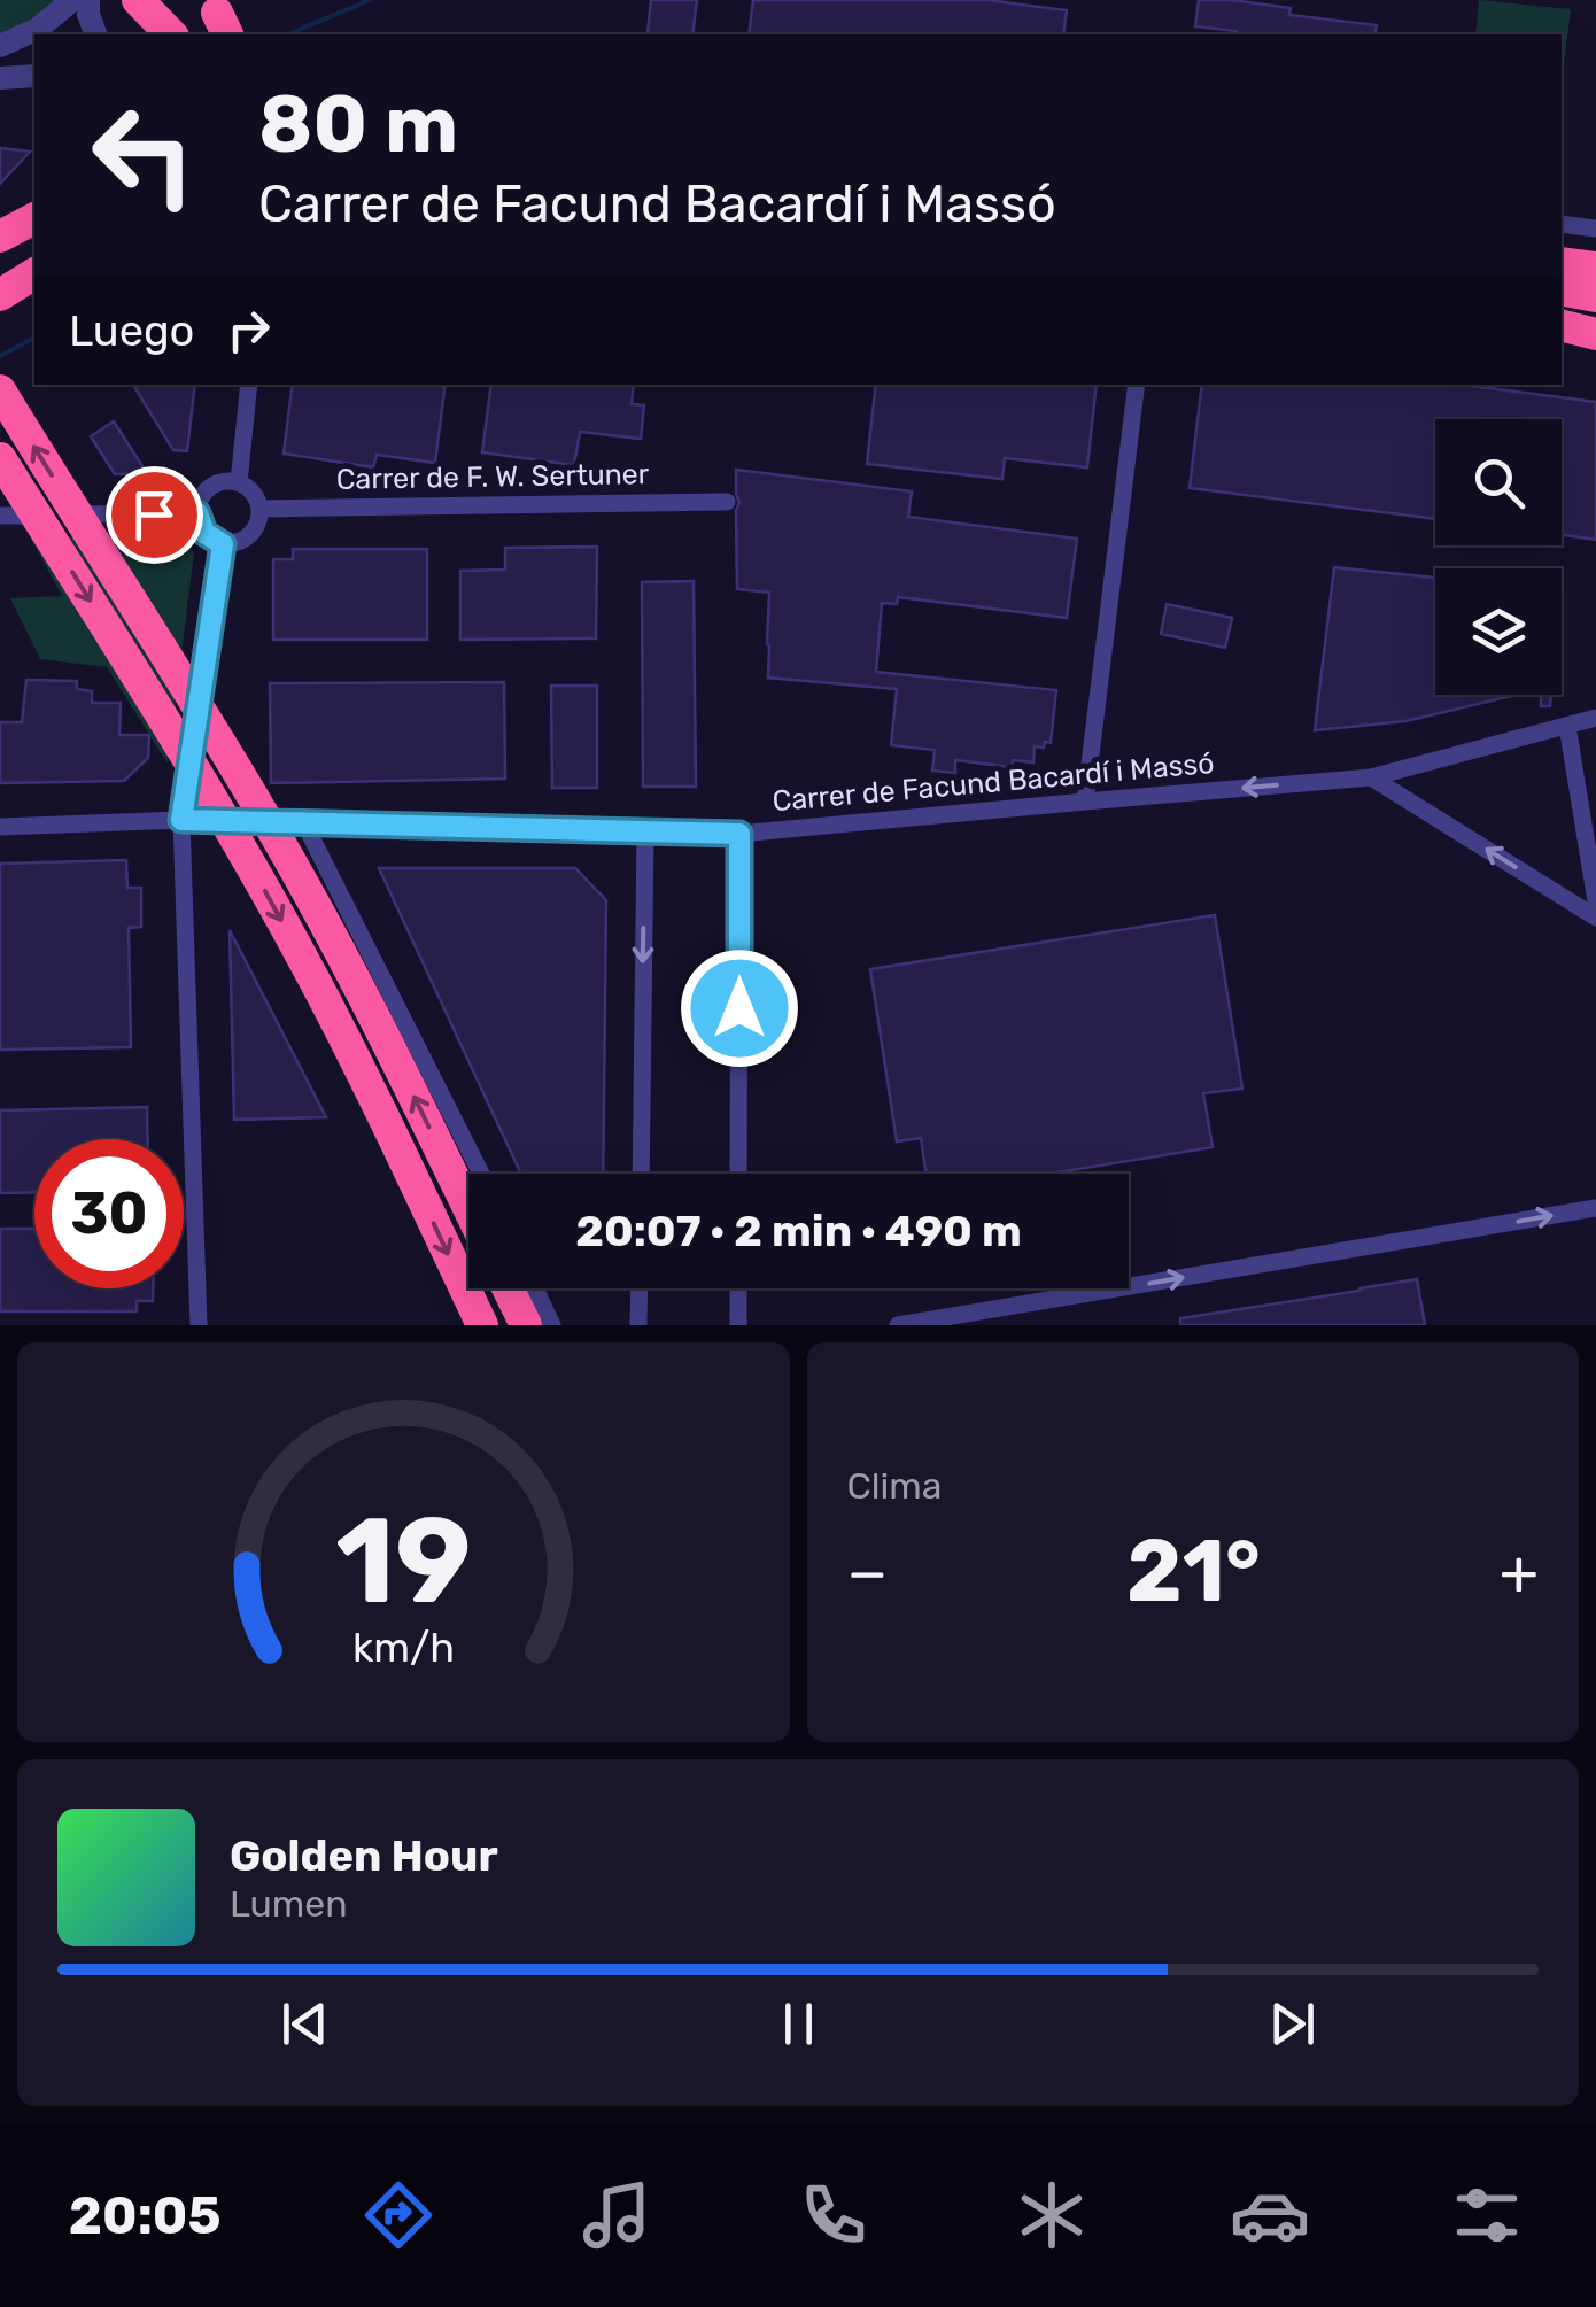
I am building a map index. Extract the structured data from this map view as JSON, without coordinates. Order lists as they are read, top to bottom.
{
  "streets": {
    "street": ["Carrer de F. W. Sertuner", "Carrer de Facund Bacardí i Massó"]
  },
  "page": {
    "turn": ["80 m", "Carrer de Facund Bacardí i Massó"],
    "then": "Luego",
    "limit": "30",
    "trip": "20:07 · 2 min · 490 m",
    "tile": "Clima",
    "heat": ["−", "21°", "+"],
    "song": ["Golden Hour", "Lumen"],
    "tabs": "20:05",
    "gauge": ["19", "km/h"]
  }
}
